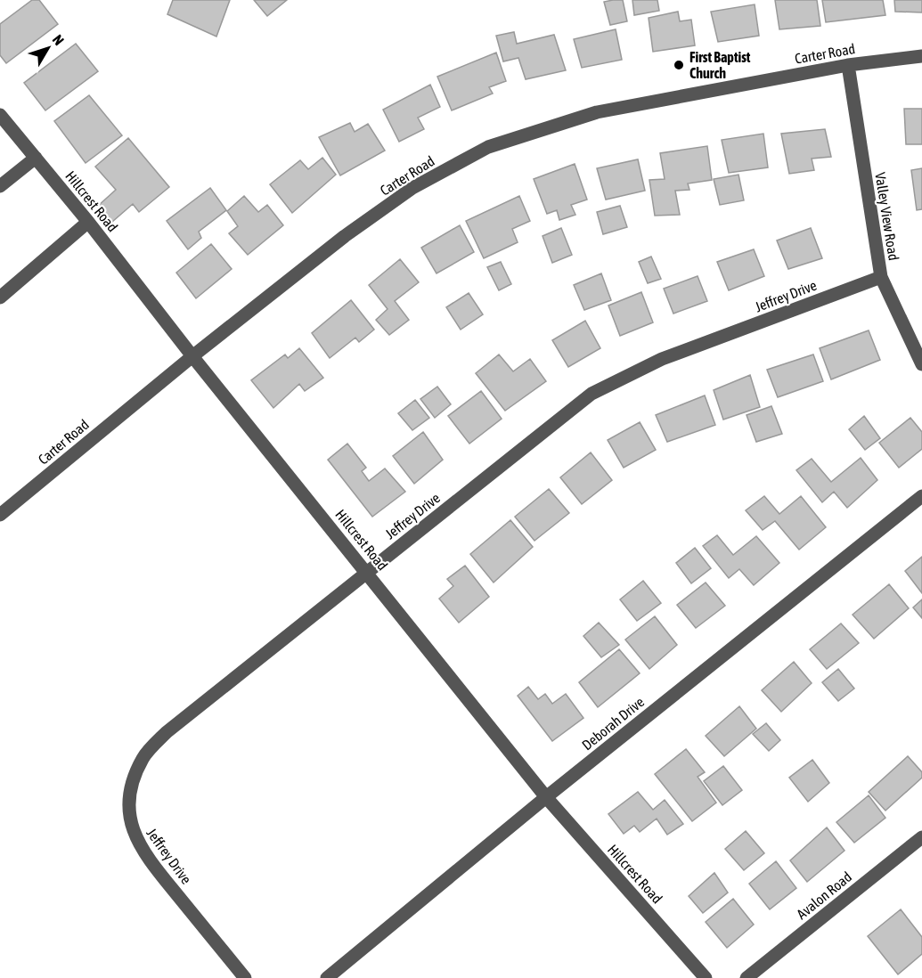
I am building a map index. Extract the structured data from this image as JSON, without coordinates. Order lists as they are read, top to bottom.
{
  "streets": {
    "street": [
      "Carter Road",
      "Hillcrest Road",
      "Valley View Road",
      "Jeffrey Drive",
      "Deborah Drive",
      "Avalon Road"
    ]
  },
  "crossings": [
    ["Carter Road", "Hillcrest Road"],
    ["Carter Road", "Valley View Road"],
    ["Hillcrest Road", "Jeffrey Drive"],
    ["Hillcrest Road", "Deborah Drive"],
    ["Valley View Road", "Jeffrey Drive"]
  ],
  "places": ["First Baptist Church"],
  "north": "top right"
}
